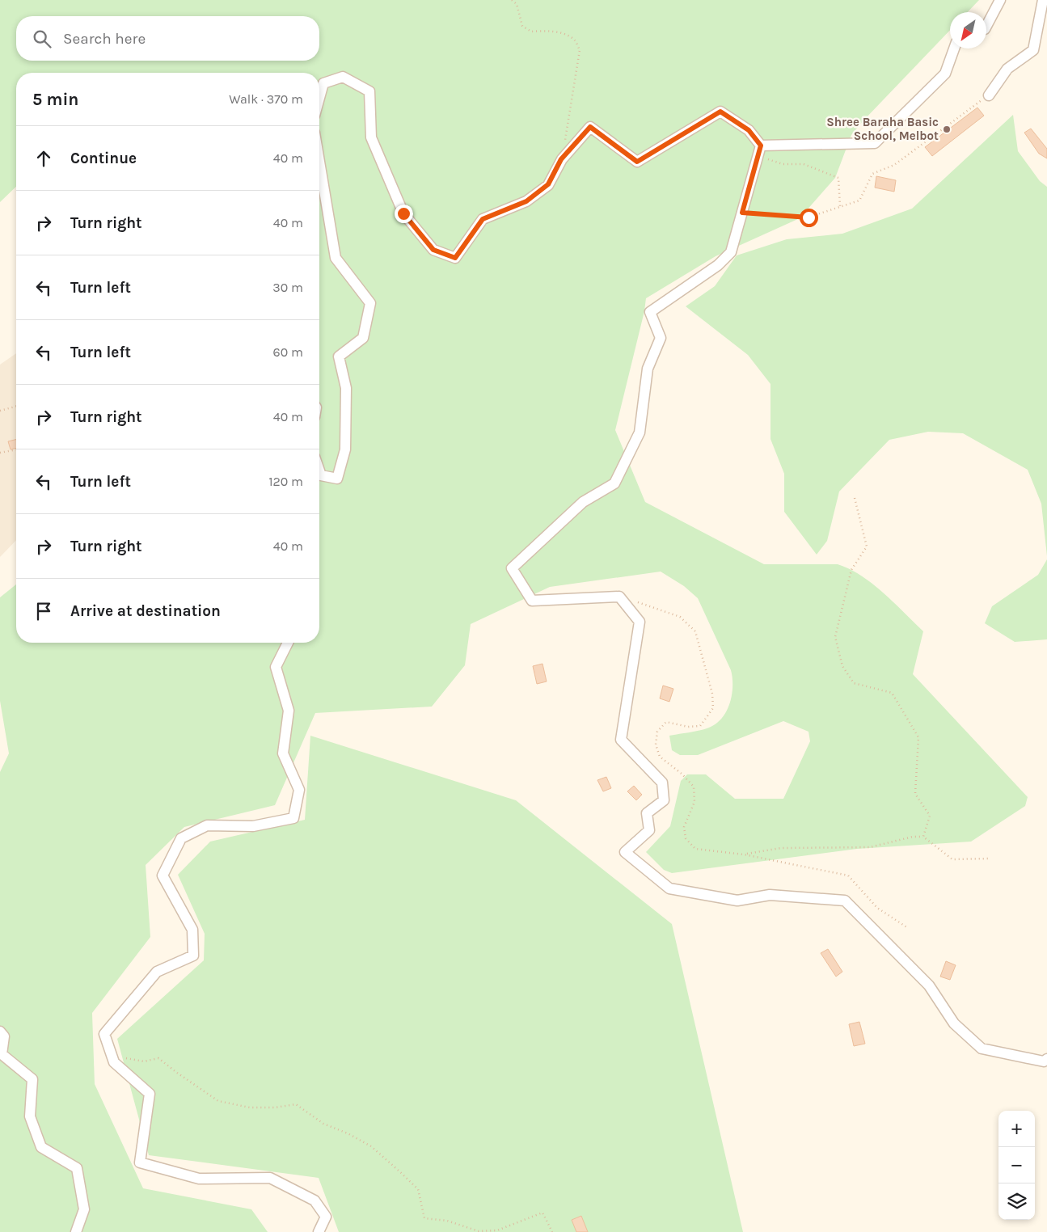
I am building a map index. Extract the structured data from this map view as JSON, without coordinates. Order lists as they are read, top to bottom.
{
  "places": ["Shree Baraha Basic School, Melbot"],
  "north": "bottom left",
  "page": {
    "search": "Search here",
    "heading": ["5 min", "Walk · 370 m"],
    "list": [
      ["Continue", "40 m"],
      ["Turn right", "40 m"],
      ["Turn left", "30 m"],
      ["Turn left", "60 m"],
      ["Turn right", "40 m"],
      ["Turn left", "120 m"],
      ["Turn right", "40 m"],
      "Arrive at destination"
    ],
    "map_buttons": ["+", "−"]
  }
}
